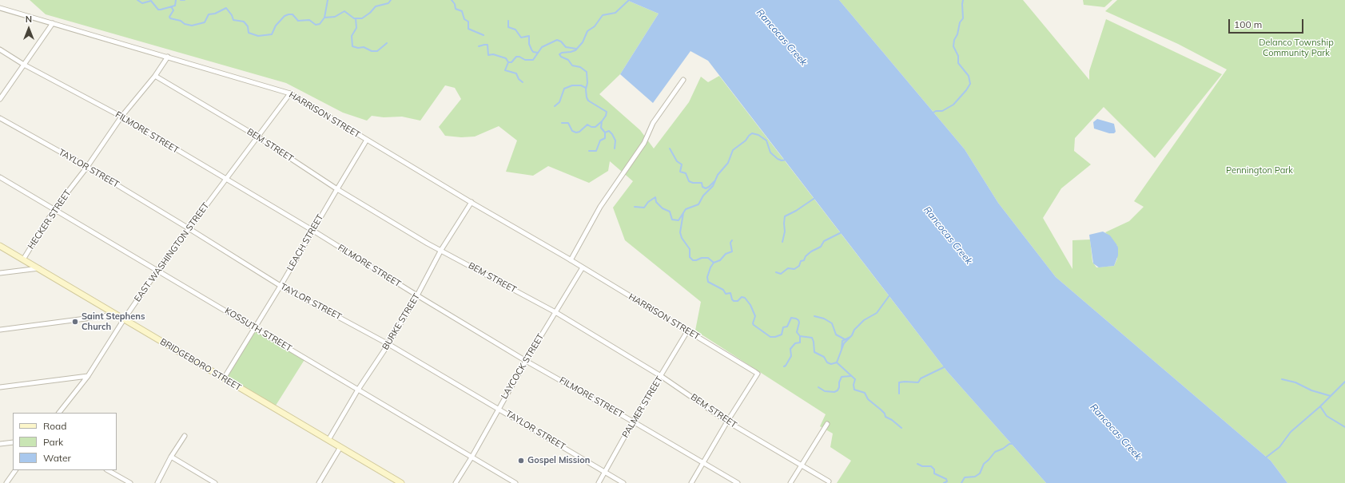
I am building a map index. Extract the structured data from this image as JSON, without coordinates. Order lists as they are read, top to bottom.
{
  "streets": {
    "main road": ["BRIDGEBORO STREET"],
    "street": [
      "HARRISON STREET",
      "FILMORE STREET",
      "BEM STREET",
      "TAYLOR STREET",
      "HECKER STREET",
      "LEACH STREET",
      "EAST WASHINGTON STREET",
      "BURKE STREET",
      "KOSSUTH STREET",
      "LAYCOCK STREET",
      "PALMER STREET"
    ]
  },
  "crossings": [
    ["HARRISON STREET", "BEM STREET"],
    ["HARRISON STREET", "HECKER STREET"],
    ["HARRISON STREET", "LEACH STREET"],
    ["HARRISON STREET", "EAST WASHINGTON STREET"],
    ["HARRISON STREET", "BURKE STREET"],
    ["HARRISON STREET", "LAYCOCK STREET"],
    ["HARRISON STREET", "PALMER STREET"],
    ["FILMORE STREET", "HECKER STREET"],
    ["FILMORE STREET", "LEACH STREET"],
    ["FILMORE STREET", "EAST WASHINGTON STREET"],
    ["FILMORE STREET", "BURKE STREET"],
    ["FILMORE STREET", "LAYCOCK STREET"],
    ["FILMORE STREET", "PALMER STREET"],
    ["BEM STREET", "HECKER STREET"],
    ["BEM STREET", "LEACH STREET"],
    ["BEM STREET", "EAST WASHINGTON STREET"],
    ["BEM STREET", "BURKE STREET"],
    ["BEM STREET", "LAYCOCK STREET"],
    ["BEM STREET", "PALMER STREET"],
    ["TAYLOR STREET", "HECKER STREET"],
    ["TAYLOR STREET", "LEACH STREET"],
    ["TAYLOR STREET", "EAST WASHINGTON STREET"],
    ["TAYLOR STREET", "BURKE STREET"],
    ["TAYLOR STREET", "LAYCOCK STREET"],
    ["TAYLOR STREET", "PALMER STREET"],
    ["HECKER STREET", "KOSSUTH STREET"],
    ["HECKER STREET", "BRIDGEBORO STREET"],
    ["LEACH STREET", "KOSSUTH STREET"],
    ["LEACH STREET", "BRIDGEBORO STREET"],
    ["EAST WASHINGTON STREET", "KOSSUTH STREET"],
    ["EAST WASHINGTON STREET", "BRIDGEBORO STREET"],
    ["BURKE STREET", "KOSSUTH STREET"],
    ["BURKE STREET", "BRIDGEBORO STREET"],
    ["KOSSUTH STREET", "LAYCOCK STREET"]
  ],
  "water": ["Rancocas Creek"],
  "parks": ["Delanco Township Community Park", "Pennington Park"],
  "places": ["Saint Stephens Church", "Gospel Mission"],
  "legend": ["Road", "Park", "Water"],
  "scale_bar": "100 m",
  "north": "top"
}
